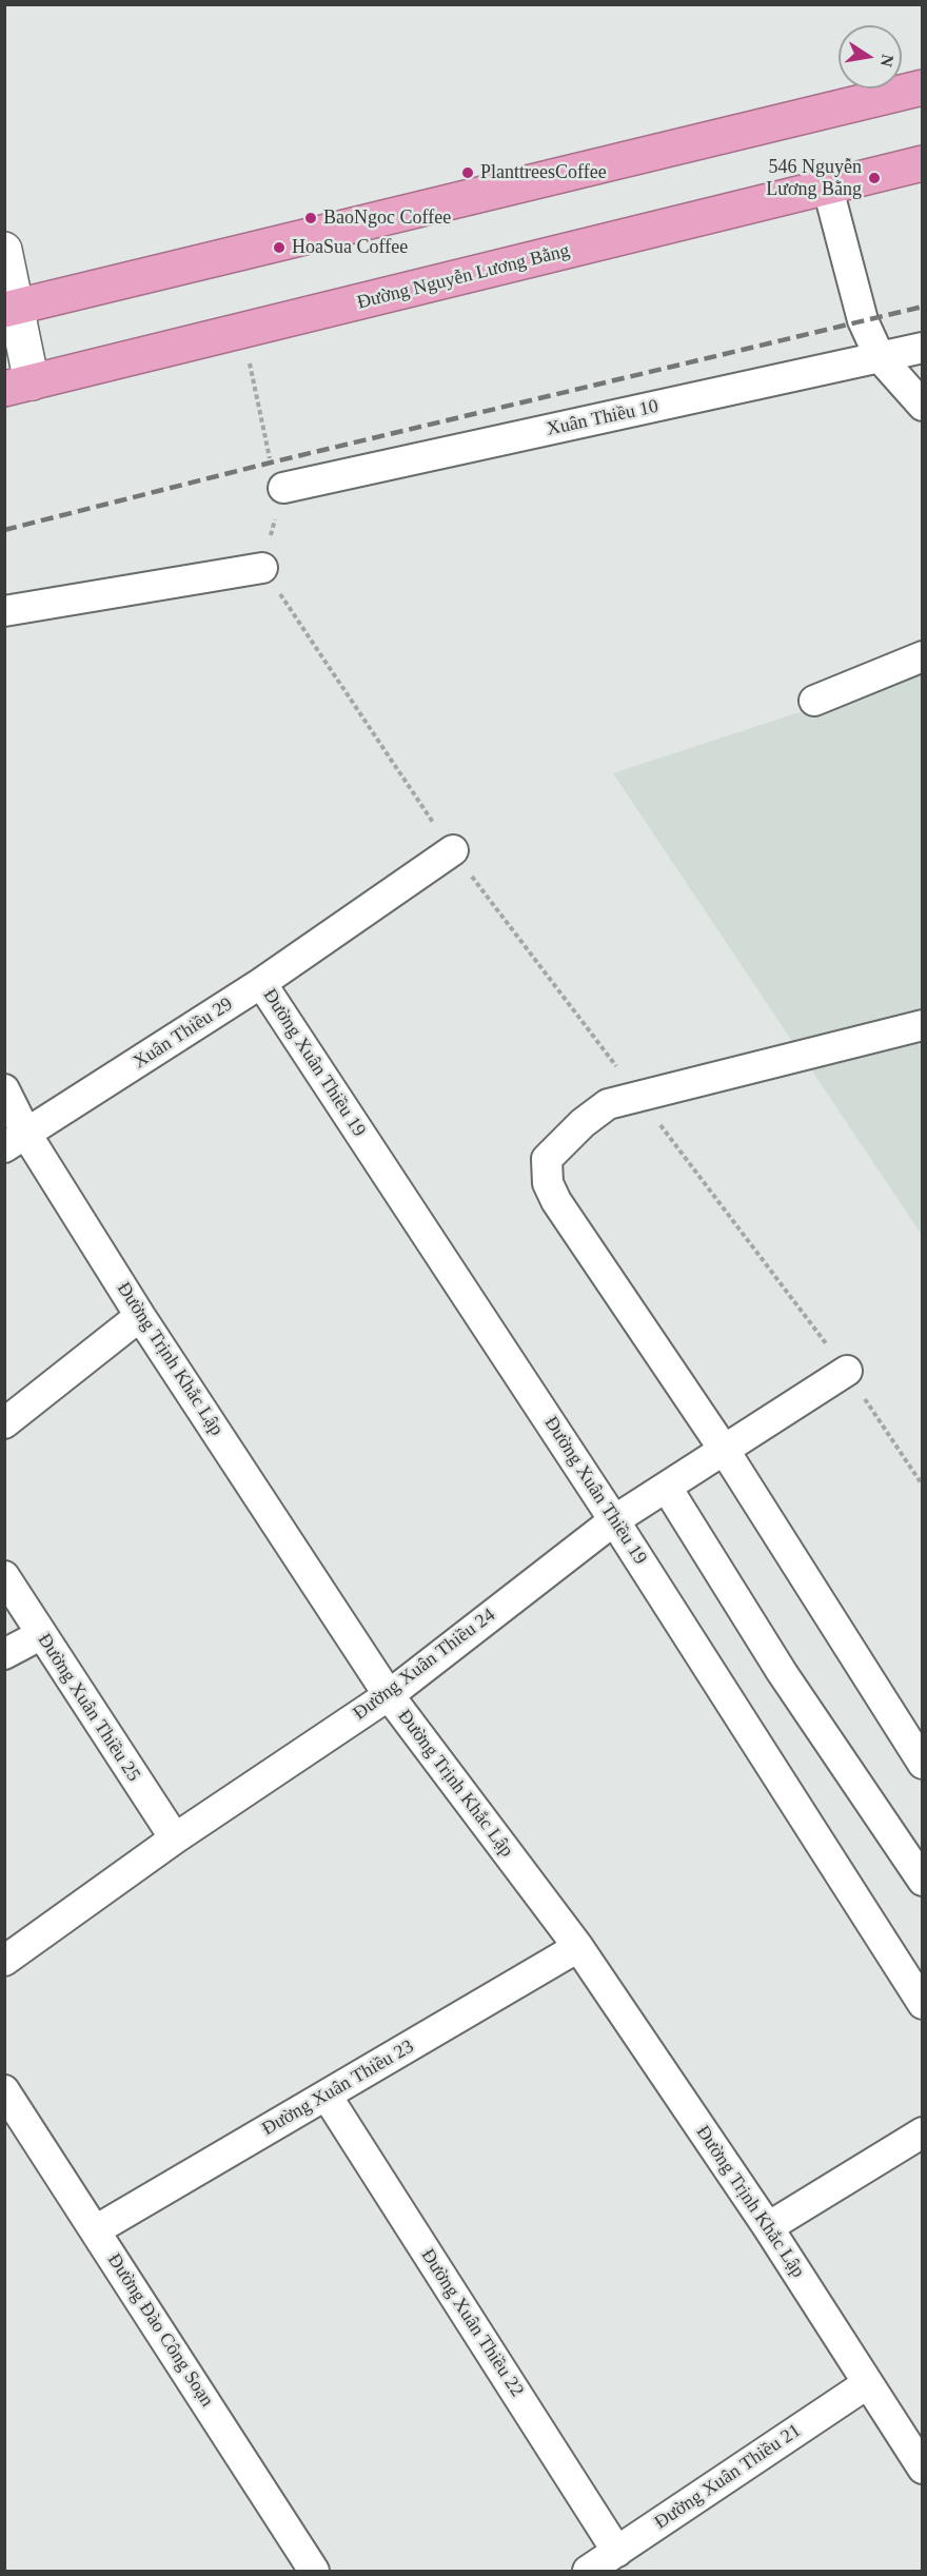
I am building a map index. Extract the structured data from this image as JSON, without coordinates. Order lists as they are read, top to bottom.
{
  "streets": {
    "highway": ["Đường Nguyễn Lương Bằng"],
    "street": [
      "Xuân Thiều 10",
      "Xuân Thiều 29",
      "Đường Xuân Thiều 19",
      "Đường Trịnh Khắc Lập",
      "Đường Xuân Thiều 24",
      "Đường Xuân Thiều 25",
      "Đường Xuân Thiều 23",
      "Đường Xuân Thiều 22",
      "Đường Đào Công Soạn",
      "Đường Xuân Thiều 21"
    ]
  },
  "crossings": [
    ["Xuân Thiều 29", "Đường Xuân Thiều 19"],
    ["Xuân Thiều 29", "Đường Trịnh Khắc Lập"],
    ["Đường Xuân Thiều 19", "Đường Xuân Thiều 24"],
    ["Đường Trịnh Khắc Lập", "Đường Xuân Thiều 24"],
    ["Đường Trịnh Khắc Lập", "Đường Xuân Thiều 23"],
    ["Đường Trịnh Khắc Lập", "Đường Xuân Thiều 21"],
    ["Đường Xuân Thiều 24", "Đường Xuân Thiều 25"],
    ["Đường Xuân Thiều 23", "Đường Xuân Thiều 22"],
    ["Đường Xuân Thiều 23", "Đường Đào Công Soạn"],
    ["Đường Xuân Thiều 22", "Đường Xuân Thiều 21"]
  ],
  "places": [
    "PlanttreesCoffee",
    "546 Nguyễn Lương Bằng",
    "BaoNgoc Coffee",
    "HoaSua Coffee"
  ],
  "north": "right"
}
